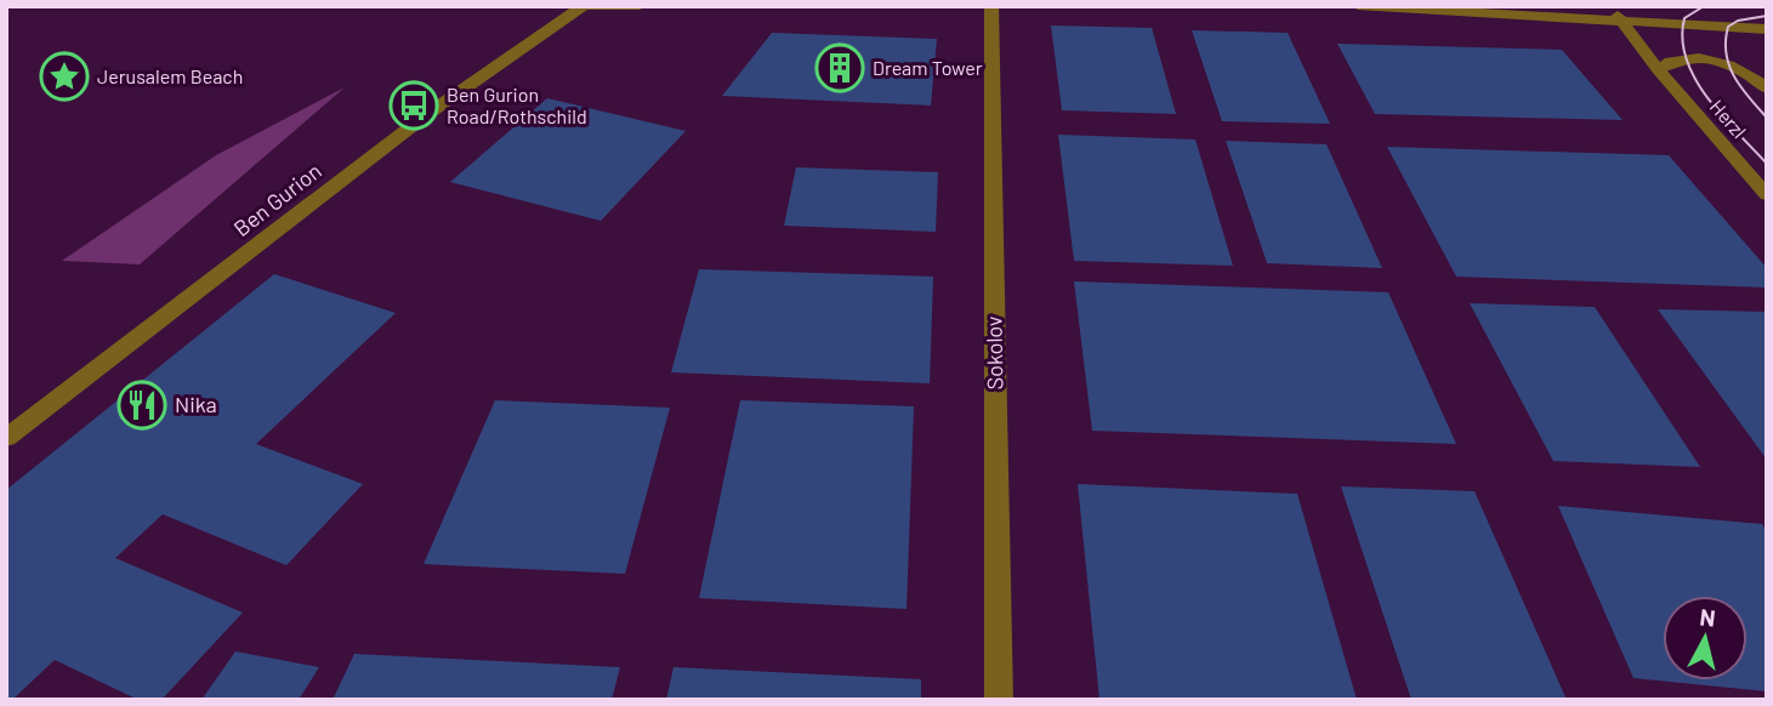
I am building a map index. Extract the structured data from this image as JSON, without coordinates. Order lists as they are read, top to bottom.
{
  "streets": {
    "street": ["Herzl", "Ben Gurion", "Sokolov"]
  },
  "places": {
    "building": ["Dream Tower"],
    "place": ["Jerusalem Beach"],
    "bus stop": ["Ben Gurion Road/Rothschild"],
    "restaurant": ["Nika"]
  },
  "north": "top"
}
